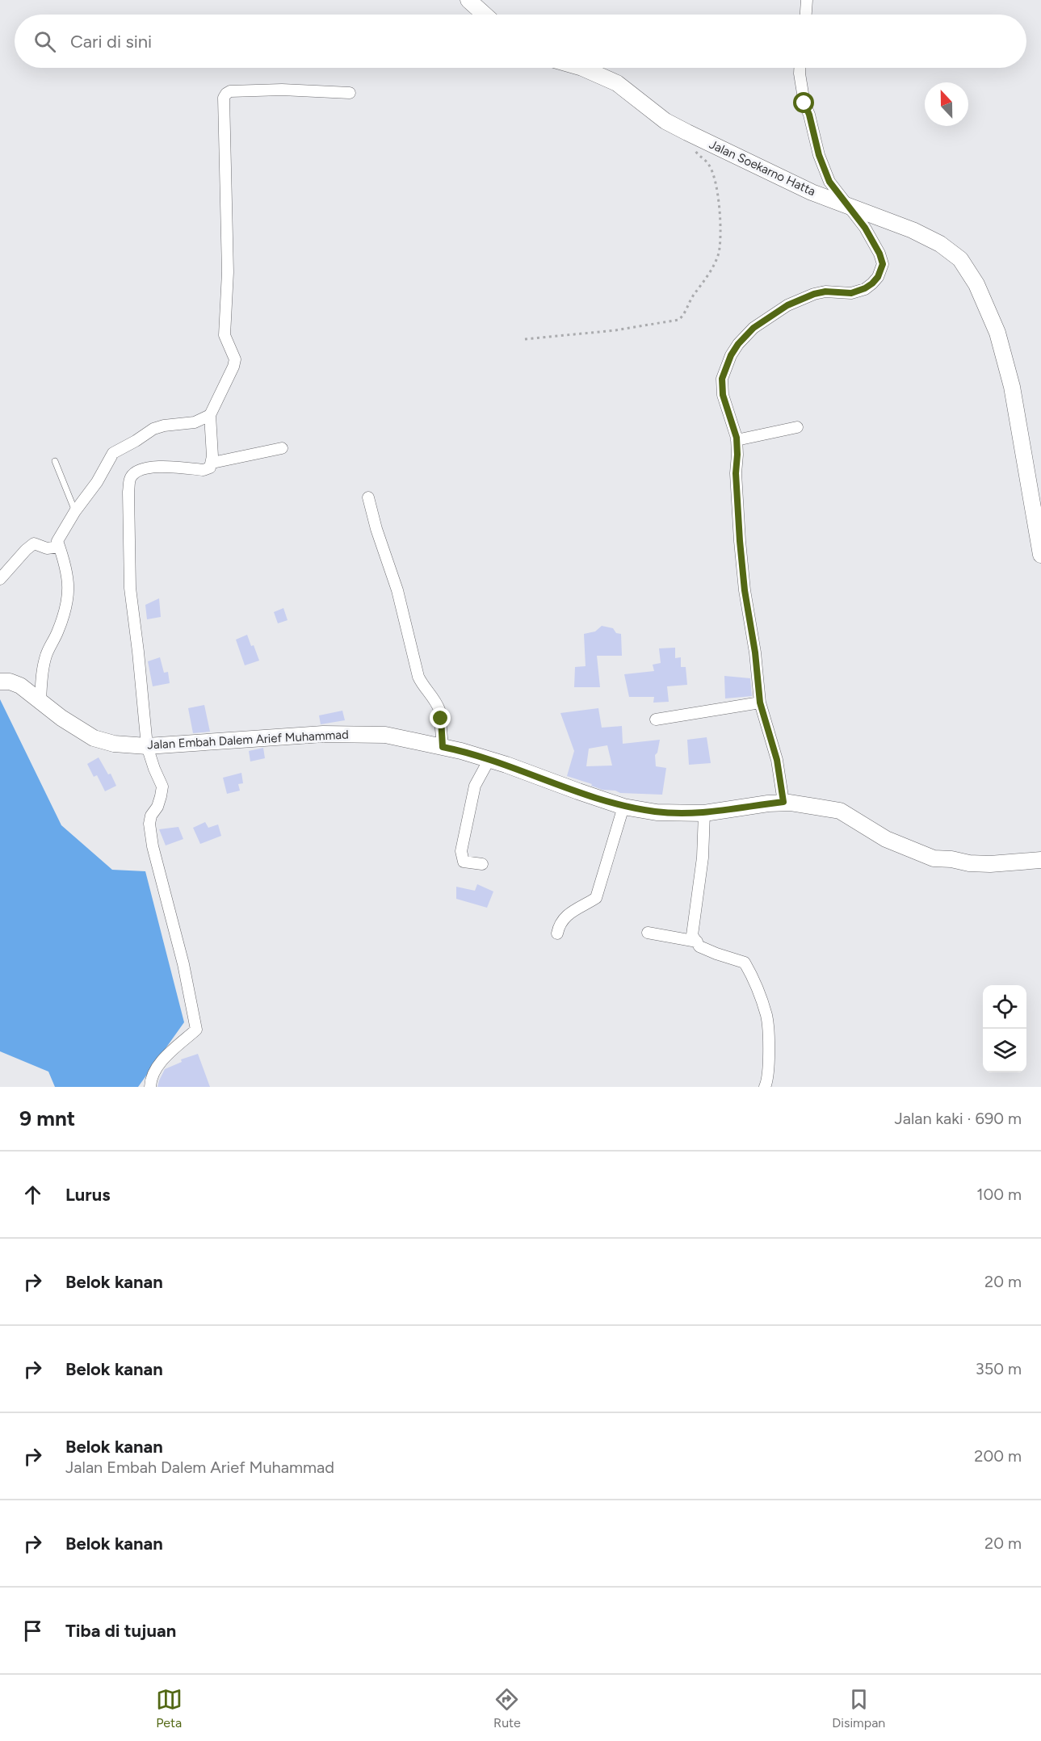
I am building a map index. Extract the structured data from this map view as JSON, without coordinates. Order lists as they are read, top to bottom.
{
  "streets": {
    "street": ["Jalan Soekarno Hatta", "Jalan Embah Dalem Arief Muhammad"]
  },
  "north": "top",
  "page": {
    "search": "Cari di sini",
    "heading": ["9 mnt", "Jalan kaki · 690 m"],
    "list": [
      ["Lurus", "100 m"],
      ["Belok kanan", "20 m"],
      ["Belok kanan", "350 m"],
      ["Belok kanan", "Jalan Embah Dalem Arief Muhammad", "200 m"],
      ["Belok kanan", "20 m"],
      "Tiba di tujuan"
    ],
    "nav": ["Peta", "Rute", "Disimpan"]
  }
}
